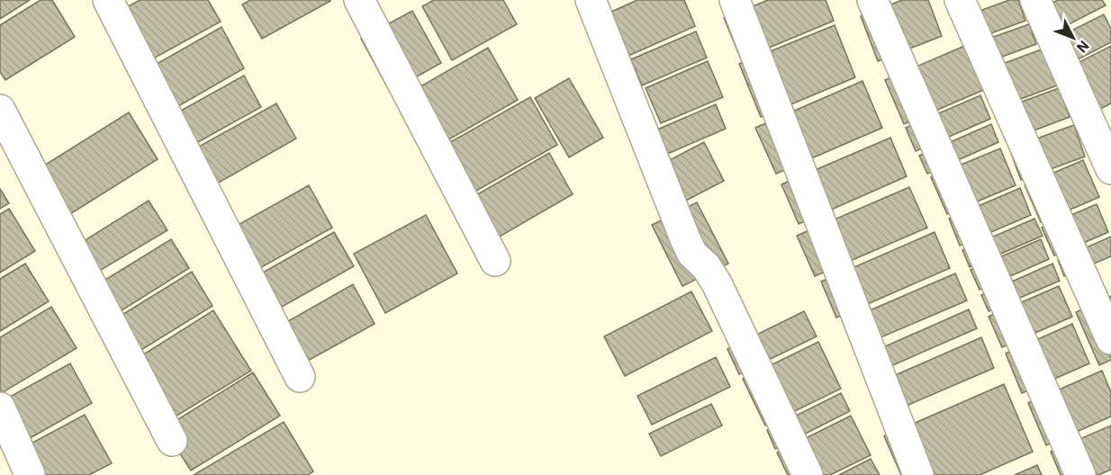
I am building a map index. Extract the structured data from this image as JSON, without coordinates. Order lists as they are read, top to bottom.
{
  "north": "bottom right"
}
